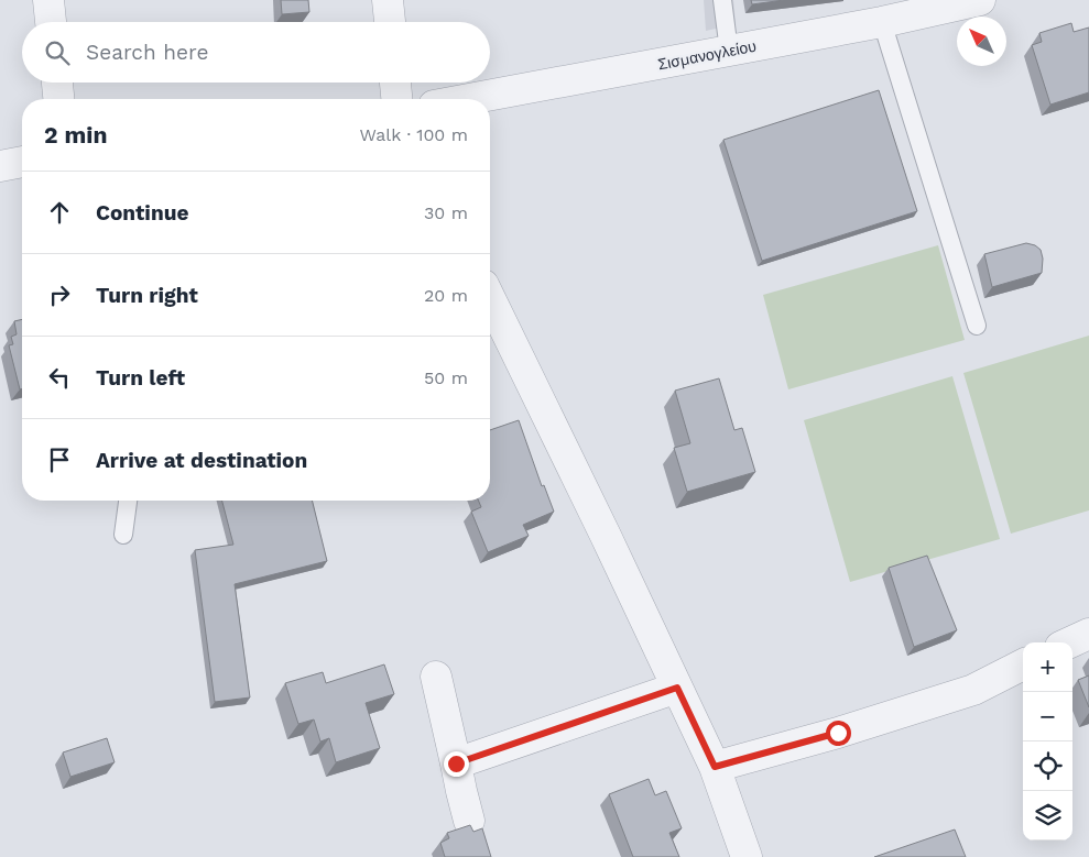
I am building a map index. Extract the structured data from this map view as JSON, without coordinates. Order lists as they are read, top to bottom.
{
  "streets": {
    "street": ["Σισμανογλείου"]
  },
  "north": "top left",
  "page": {
    "search": "Search here",
    "heading": ["2 min", "Walk · 100 m"],
    "list": [
      ["Continue", "30 m"],
      ["Turn right", "20 m"],
      ["Turn left", "50 m"],
      "Arrive at destination"
    ],
    "map_buttons": ["+", "−"]
  }
}
